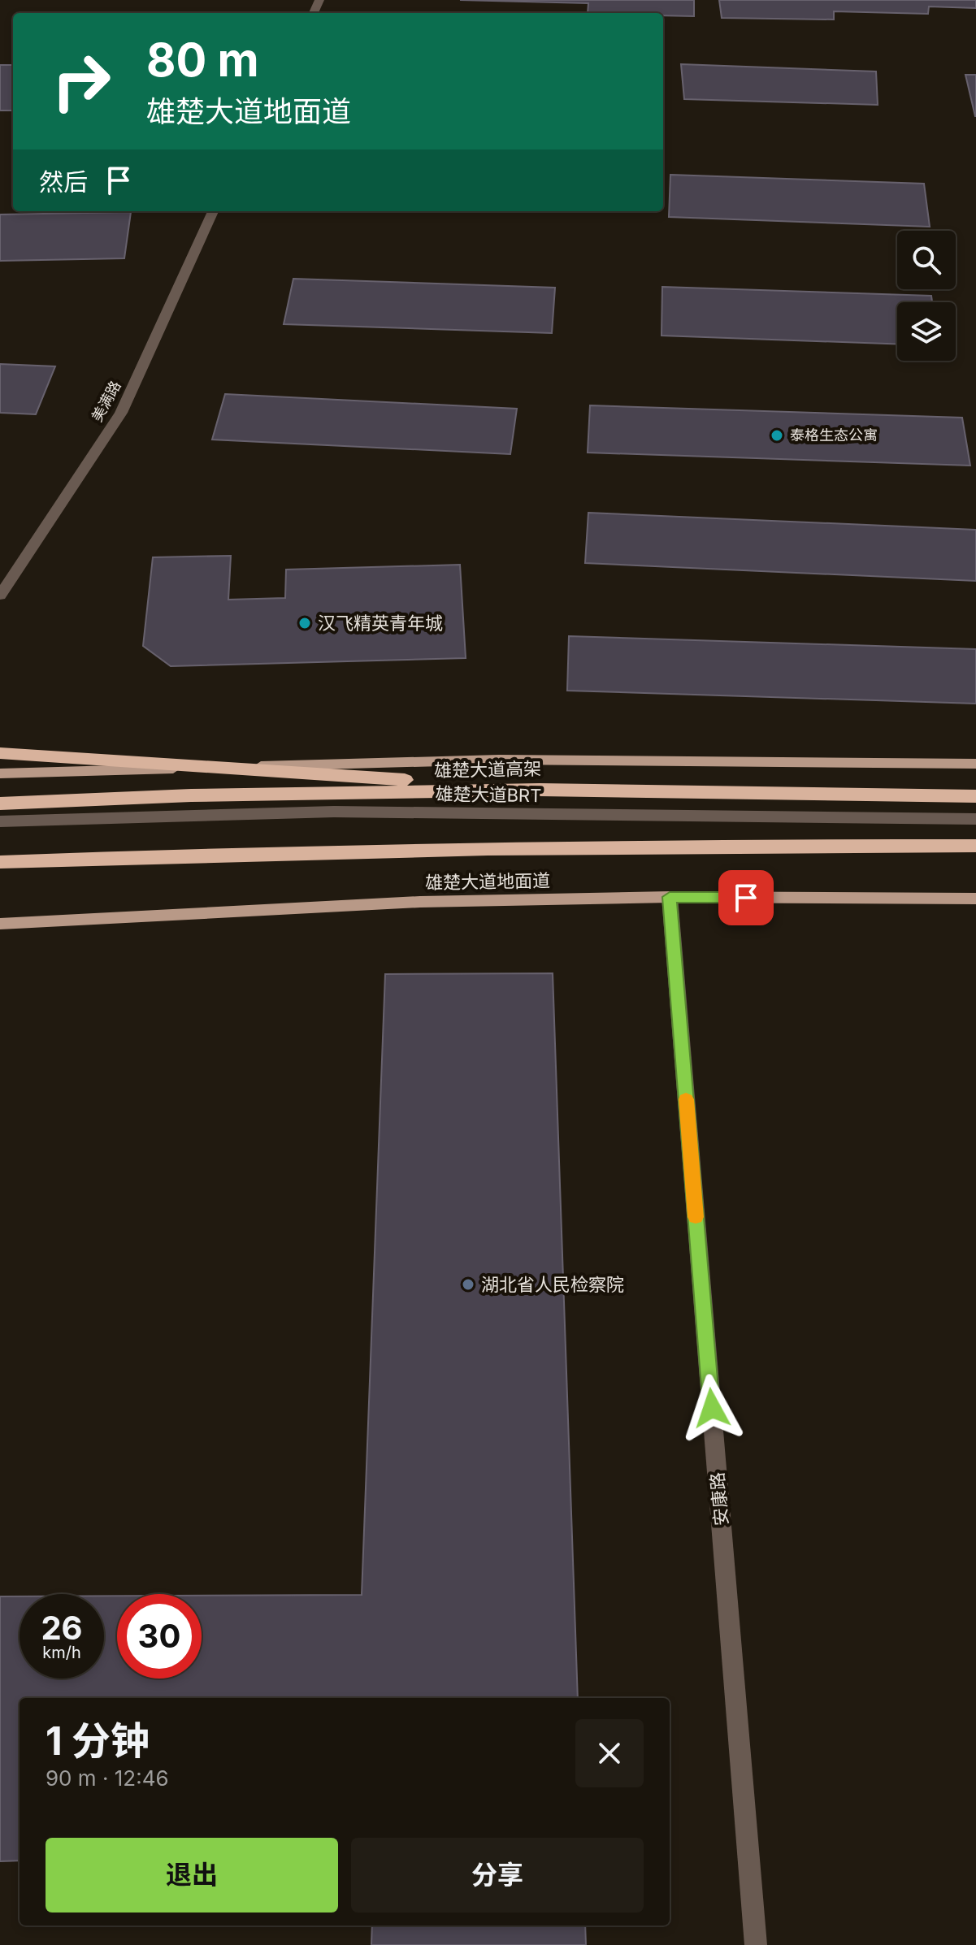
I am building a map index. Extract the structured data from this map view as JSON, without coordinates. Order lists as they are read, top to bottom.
{
  "streets": {
    "highway": ["雄楚大道高架"],
    "main road": ["雄楚大道地面道"],
    "street": ["美满路", "雄楚大道BRT", "安康路"]
  },
  "crossings": [
    ["雄楚大道地面道", "安康路"]
  ],
  "places": ["泰格生态公寓", "汉飞精英青年城", "湖北省人民检察院"],
  "page": {
    "turn": ["80 m", "雄楚大道地面道"],
    "then": "然后",
    "speed": "26 km/h",
    "limit": "30",
    "heading": ["1 分钟", "90 m · 12:46"],
    "buttons": ["退出", "分享"]
  }
}
